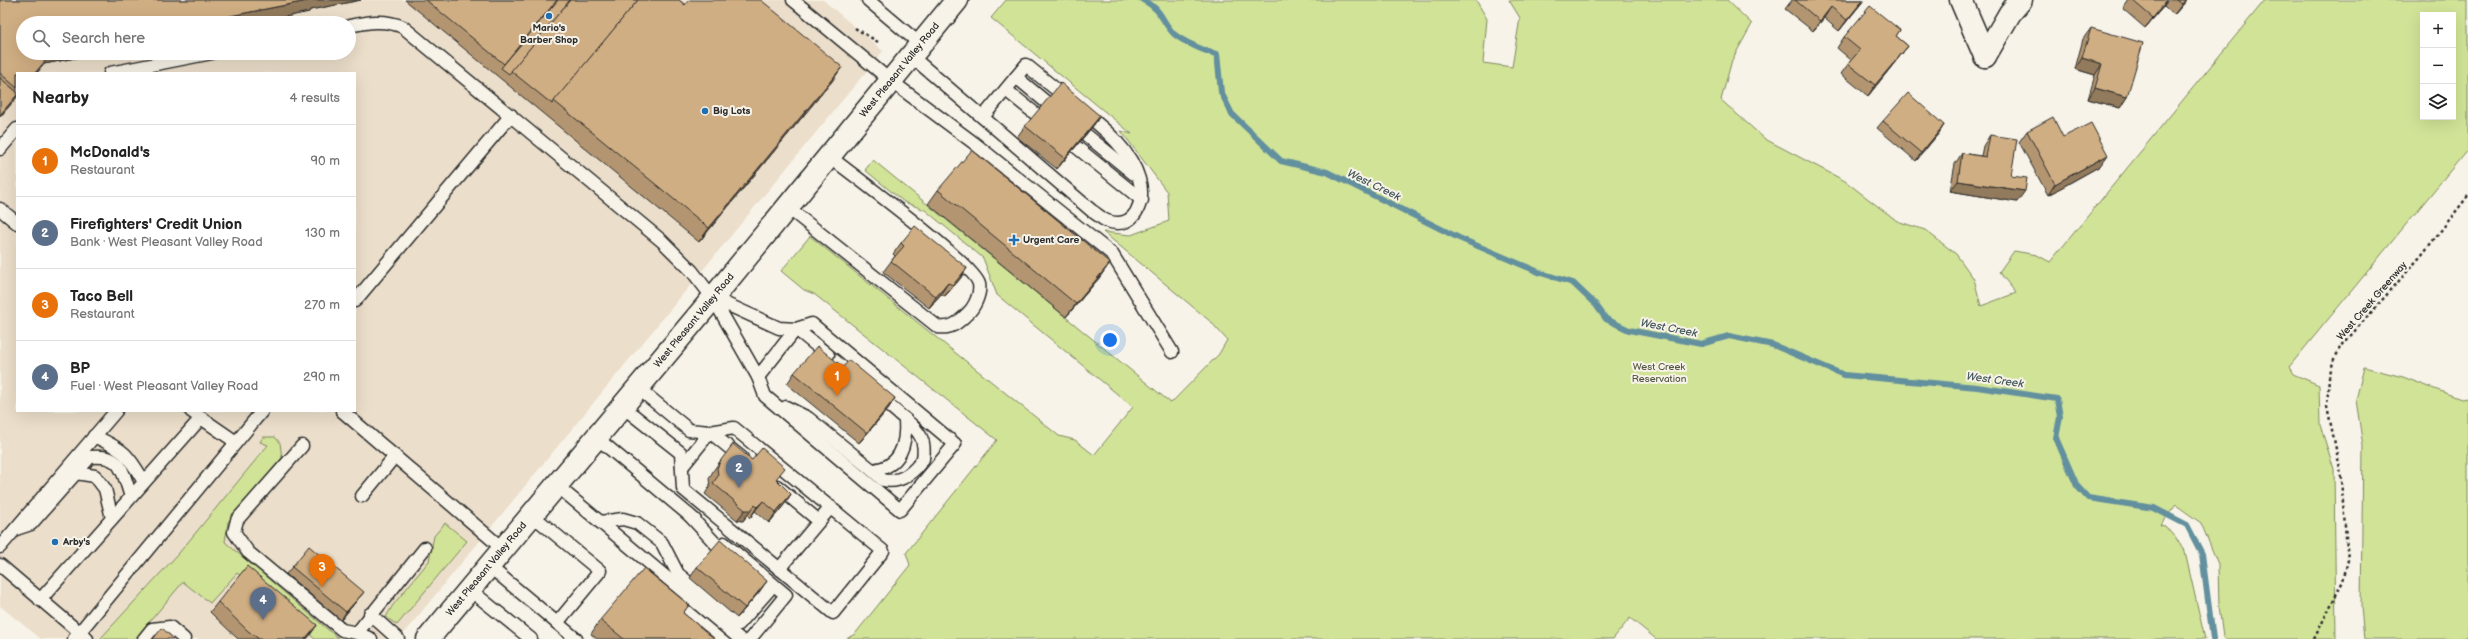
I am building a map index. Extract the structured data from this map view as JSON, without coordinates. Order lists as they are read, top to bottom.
{
  "streets": {
    "main road": ["West Pleasant Valley Road"],
    "path": ["West Creek Greenway"]
  },
  "water": ["West Creek"],
  "parks": ["West Creek Reservation"],
  "places": {
    "other": ["Mario's Barber Shop", "Big Lots", "Arby's"],
    "health": ["Urgent Care"]
  },
  "page": {
    "map_buttons": ["+", "−"],
    "search": "Search here",
    "heading": ["Nearby", "4 results"],
    "list": [
      {
        "mark": "1",
        "name": "McDonald's",
        "note": "Restaurant",
        "value": "90 m"
      },
      {
        "mark": "2",
        "name": "Firefighters' Credit Union",
        "note": "Bank · West Pleasant Valley Road",
        "value": "130 m"
      },
      {
        "mark": "3",
        "name": "Taco Bell",
        "note": "Restaurant",
        "value": "270 m"
      },
      {
        "mark": "4",
        "name": "BP",
        "note": "Fuel · West Pleasant Valley Road",
        "value": "290 m"
      }
    ],
    "pins": [
      "1",
      "2",
      "3",
      "4"
    ]
  }
}
